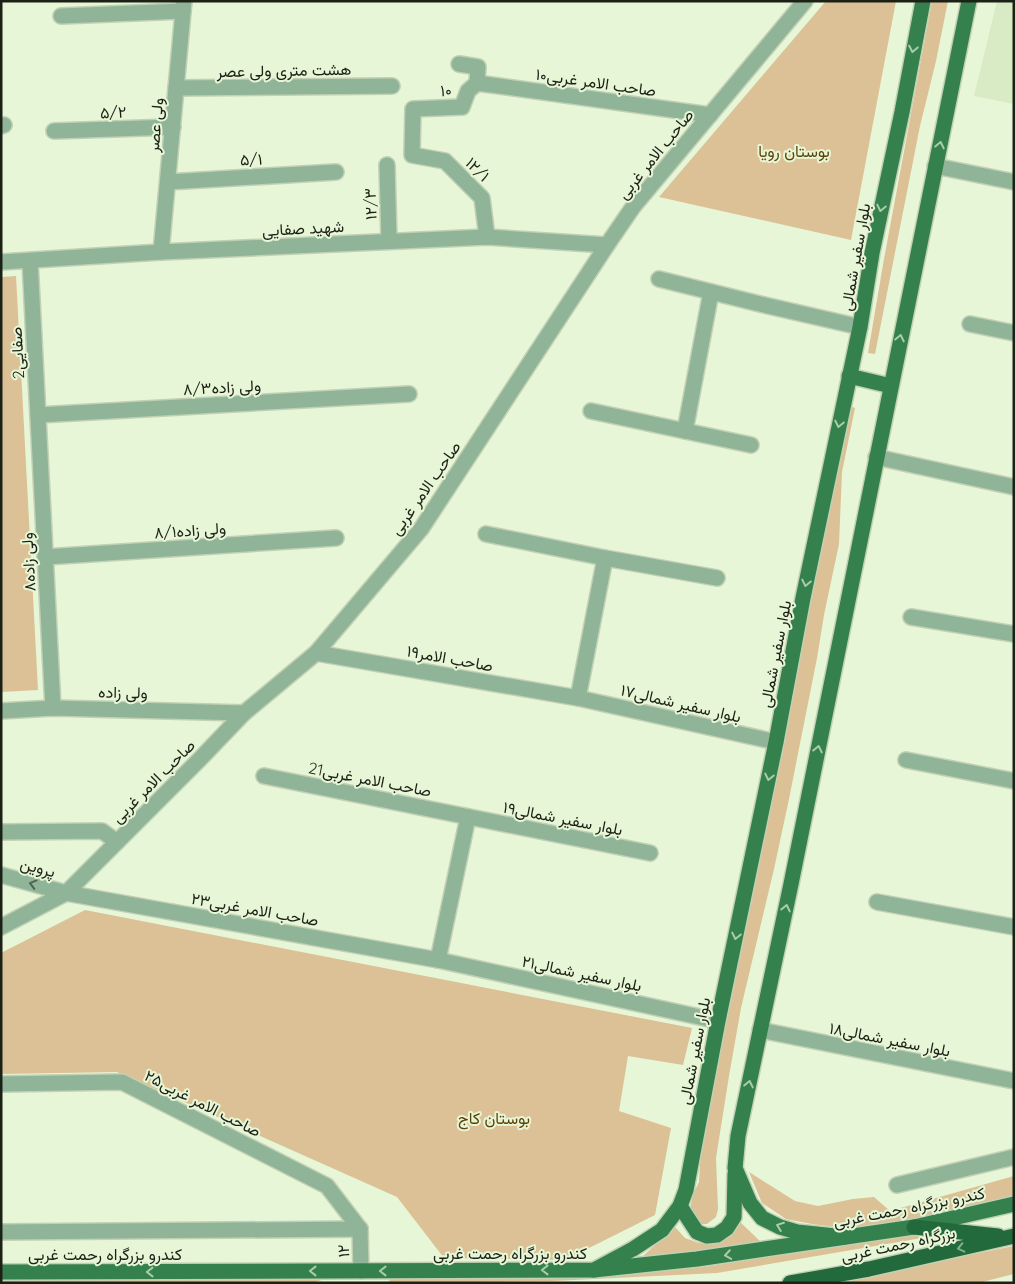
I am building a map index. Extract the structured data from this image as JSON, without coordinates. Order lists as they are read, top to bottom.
{
  "streets": {
    "highway": ["بزرگراه رحمت غربی"],
    "main road": ["بلوار سفیر شمالی", "کندرو بزرگراه رحمت غربی"],
    "street": [
      "هشت متری ولی عصر",
      "صاحب الامر غربی۱۰",
      "۱۰",
      "۵/۲",
      "ولی عصر",
      "صاحب الامر غربی",
      "۵/۱",
      "۱۲/۱",
      "۱۲/۳",
      "شهید صفایی",
      "2صفایی",
      "ولی زاده۸/۳",
      "ولی زاده۸/۱",
      "ولی زاده۸",
      "صاحب الامر۱۹",
      "ولی زاده",
      "بلوار سفیر شمالی۱۷",
      "21صاحب الامر غربی",
      "بلوار سفیر شمالی۱۹",
      "پروین",
      "صاحب الامر غربی۲۳",
      "بلوار سفیر شمالی۲۱",
      "بلوار سفیر شمالی۱۸",
      "صاحب الامر غربی۲۵",
      "۱۲"
    ]
  },
  "crossings": [
    ["هشت متری ولی عصر", "ولی عصر"],
    ["صاحب الامر غربی۱۰", "۱۰"],
    ["صاحب الامر غربی۱۰", "صاحب الامر غربی"],
    ["۱۰", "۱۲/۱"],
    ["۵/۲", "ولی عصر"],
    ["ولی عصر", "۵/۱"],
    ["ولی عصر", "شهید صفایی"],
    ["صاحب الامر غربی", "شهید صفایی"],
    ["صاحب الامر غربی", "صاحب الامر۱۹"],
    ["صاحب الامر غربی", "ولی زاده"],
    ["صاحب الامر غربی", "پروین"],
    ["صاحب الامر غربی", "صاحب الامر غربی۲۳"],
    ["۱۲/۱", "شهید صفایی"],
    ["۱۲/۳", "شهید صفایی"],
    ["شهید صفایی", "2صفایی"],
    ["بلوار سفیر شمالی", "بلوار سفیر شمالی۱۷"],
    ["بلوار سفیر شمالی", "بلوار سفیر شمالی۲۱"],
    ["بلوار سفیر شمالی", "کندرو بزرگراه رحمت غربی"],
    ["2صفایی", "ولی زاده۸/۳"],
    ["2صفایی", "ولی زاده۸"],
    ["ولی زاده۸/۳", "ولی زاده۸"],
    ["ولی زاده۸/۱", "ولی زاده۸"],
    ["ولی زاده۸", "ولی زاده"],
    ["صاحب الامر۱۹", "بلوار سفیر شمالی۱۷"],
    ["21صاحب الامر غربی", "بلوار سفیر شمالی۱۹"],
    ["پروین", "صاحب الامر غربی۲۳"],
    ["صاحب الامر غربی۲۳", "بلوار سفیر شمالی۲۱"],
    ["صاحب الامر غربی۲۵", "۱۲"],
    ["کندرو بزرگراه رحمت غربی", "۱۲"]
  ],
  "one_way": ["کندرو بزرگراه رحمت غربی"],
  "parks": ["بوستان رویا", "بوستان کاج"]
}
